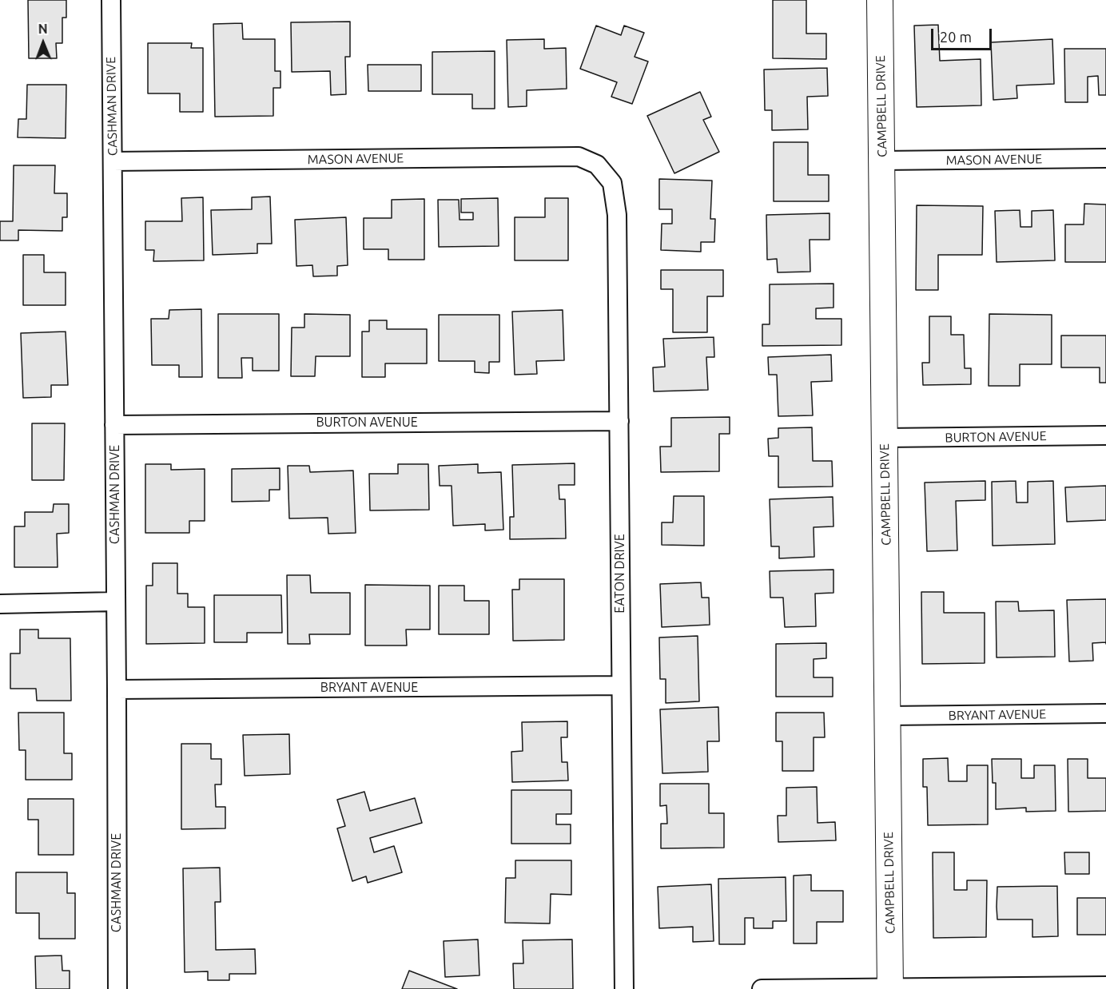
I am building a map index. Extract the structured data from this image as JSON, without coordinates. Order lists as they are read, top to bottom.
{
  "streets": {
    "street": [
      "CASHMAN DRIVE",
      "CAMPBELL DRIVE",
      "MASON AVENUE",
      "BURTON AVENUE",
      "EATON DRIVE",
      "BRYANT AVENUE"
    ]
  },
  "crossings": [
    ["CASHMAN DRIVE", "MASON AVENUE"],
    ["CASHMAN DRIVE", "BURTON AVENUE"],
    ["CASHMAN DRIVE", "BRYANT AVENUE"],
    ["CAMPBELL DRIVE", "MASON AVENUE"],
    ["CAMPBELL DRIVE", "BURTON AVENUE"],
    ["CAMPBELL DRIVE", "BRYANT AVENUE"],
    ["MASON AVENUE", "EATON DRIVE"],
    ["BURTON AVENUE", "EATON DRIVE"],
    ["EATON DRIVE", "BRYANT AVENUE"]
  ],
  "scale_bar": "20 m",
  "north": "top"
}
